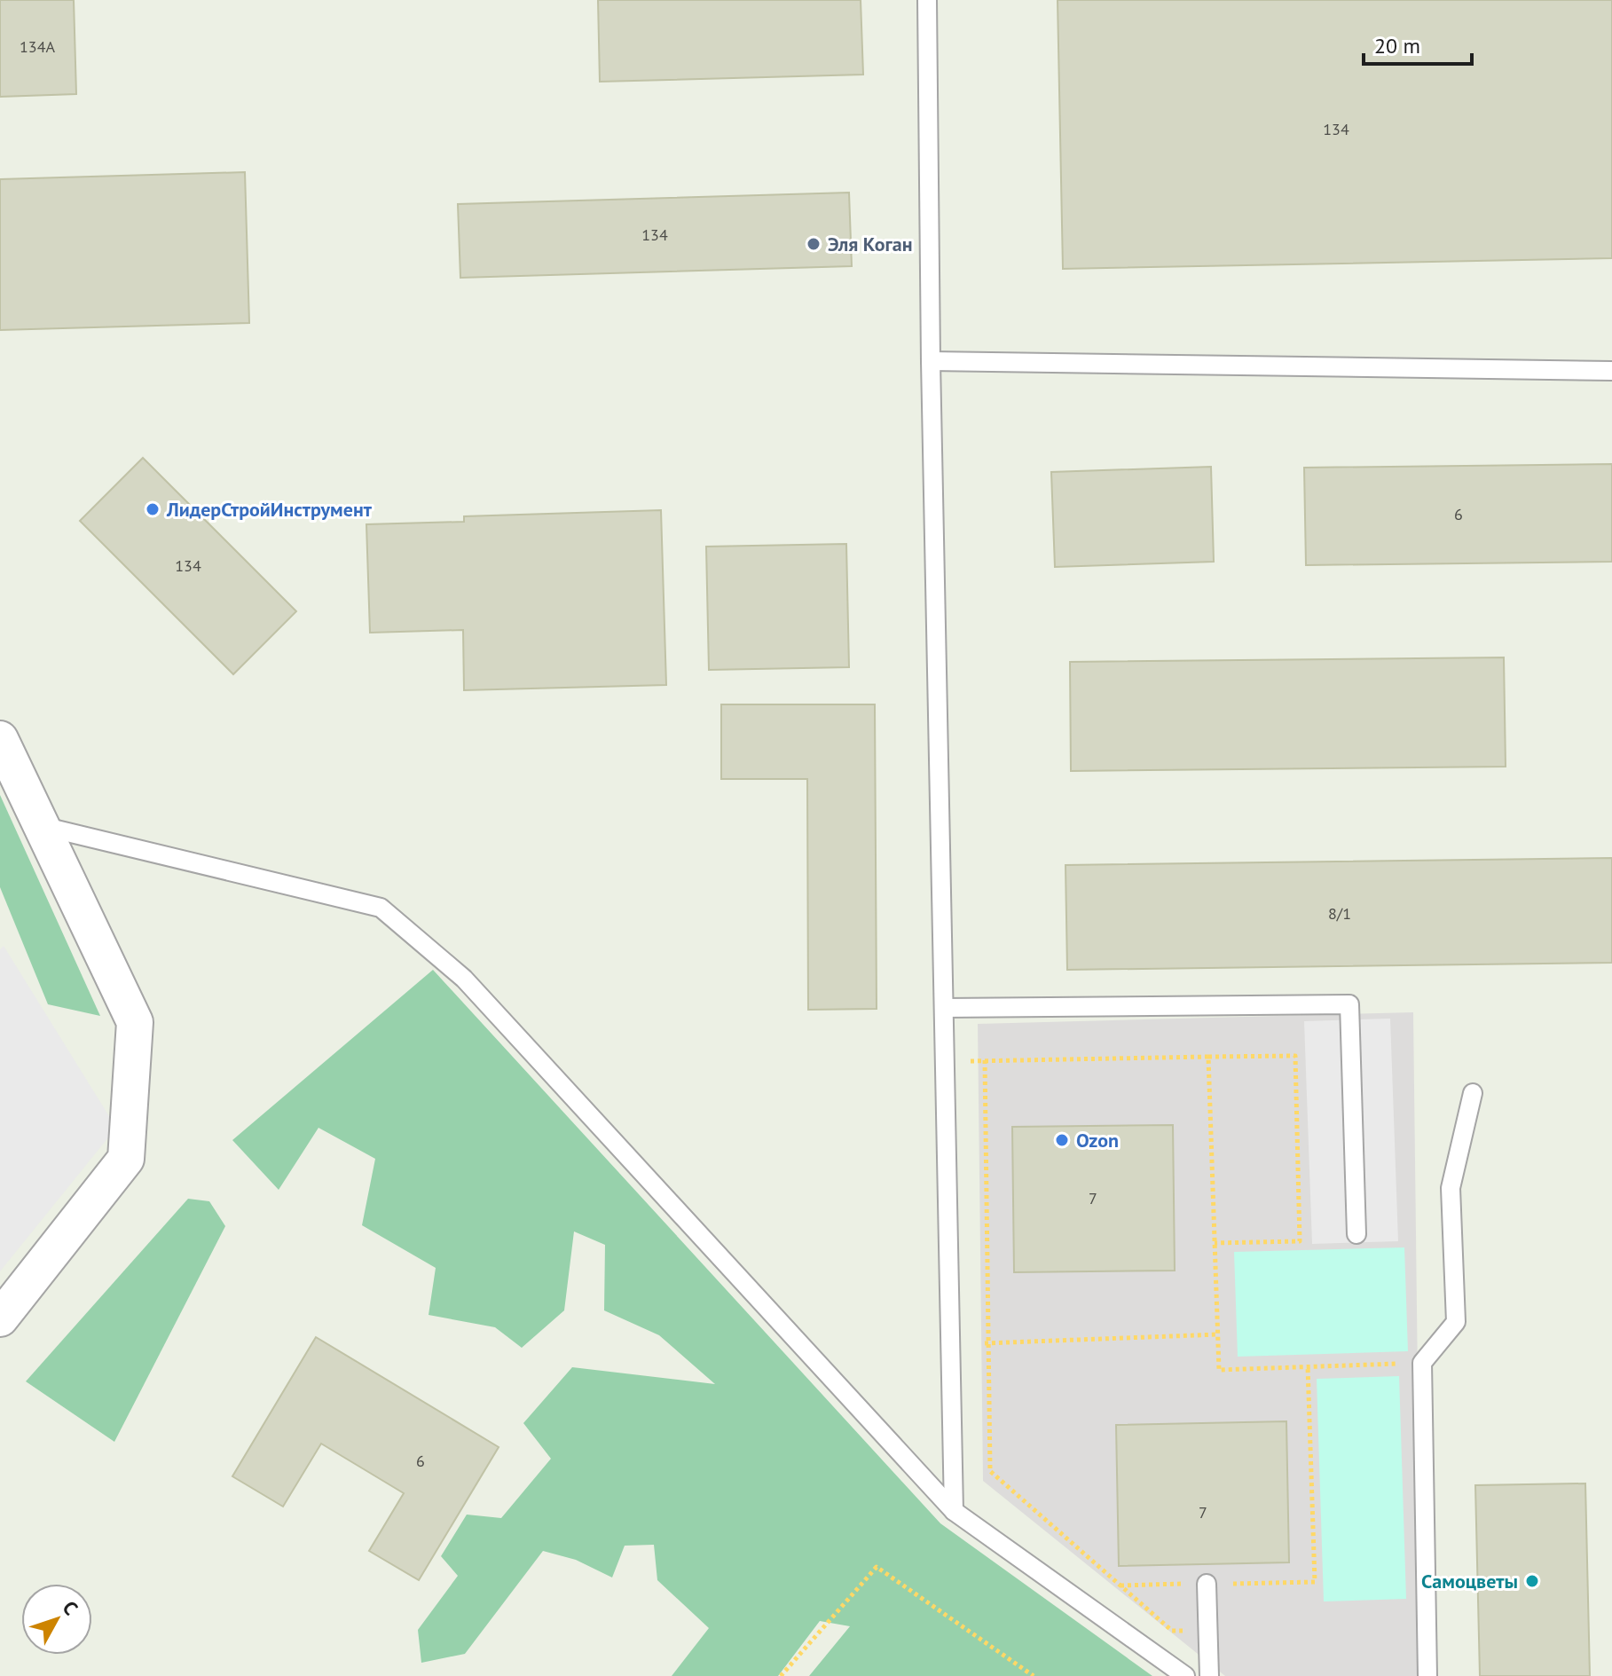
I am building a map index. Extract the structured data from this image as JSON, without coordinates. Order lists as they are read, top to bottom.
{
  "places": [
    "Эля Коган",
    "ЛидерСтройИнструмент",
    "Ozon",
    "Самоцветы"
  ],
  "house_numbers": [
    "134А",
    "134",
    "134",
    "6",
    "134",
    "8/1",
    "7",
    "6",
    "7"
  ],
  "scale_bar": "20 m",
  "north": "top right"
}
